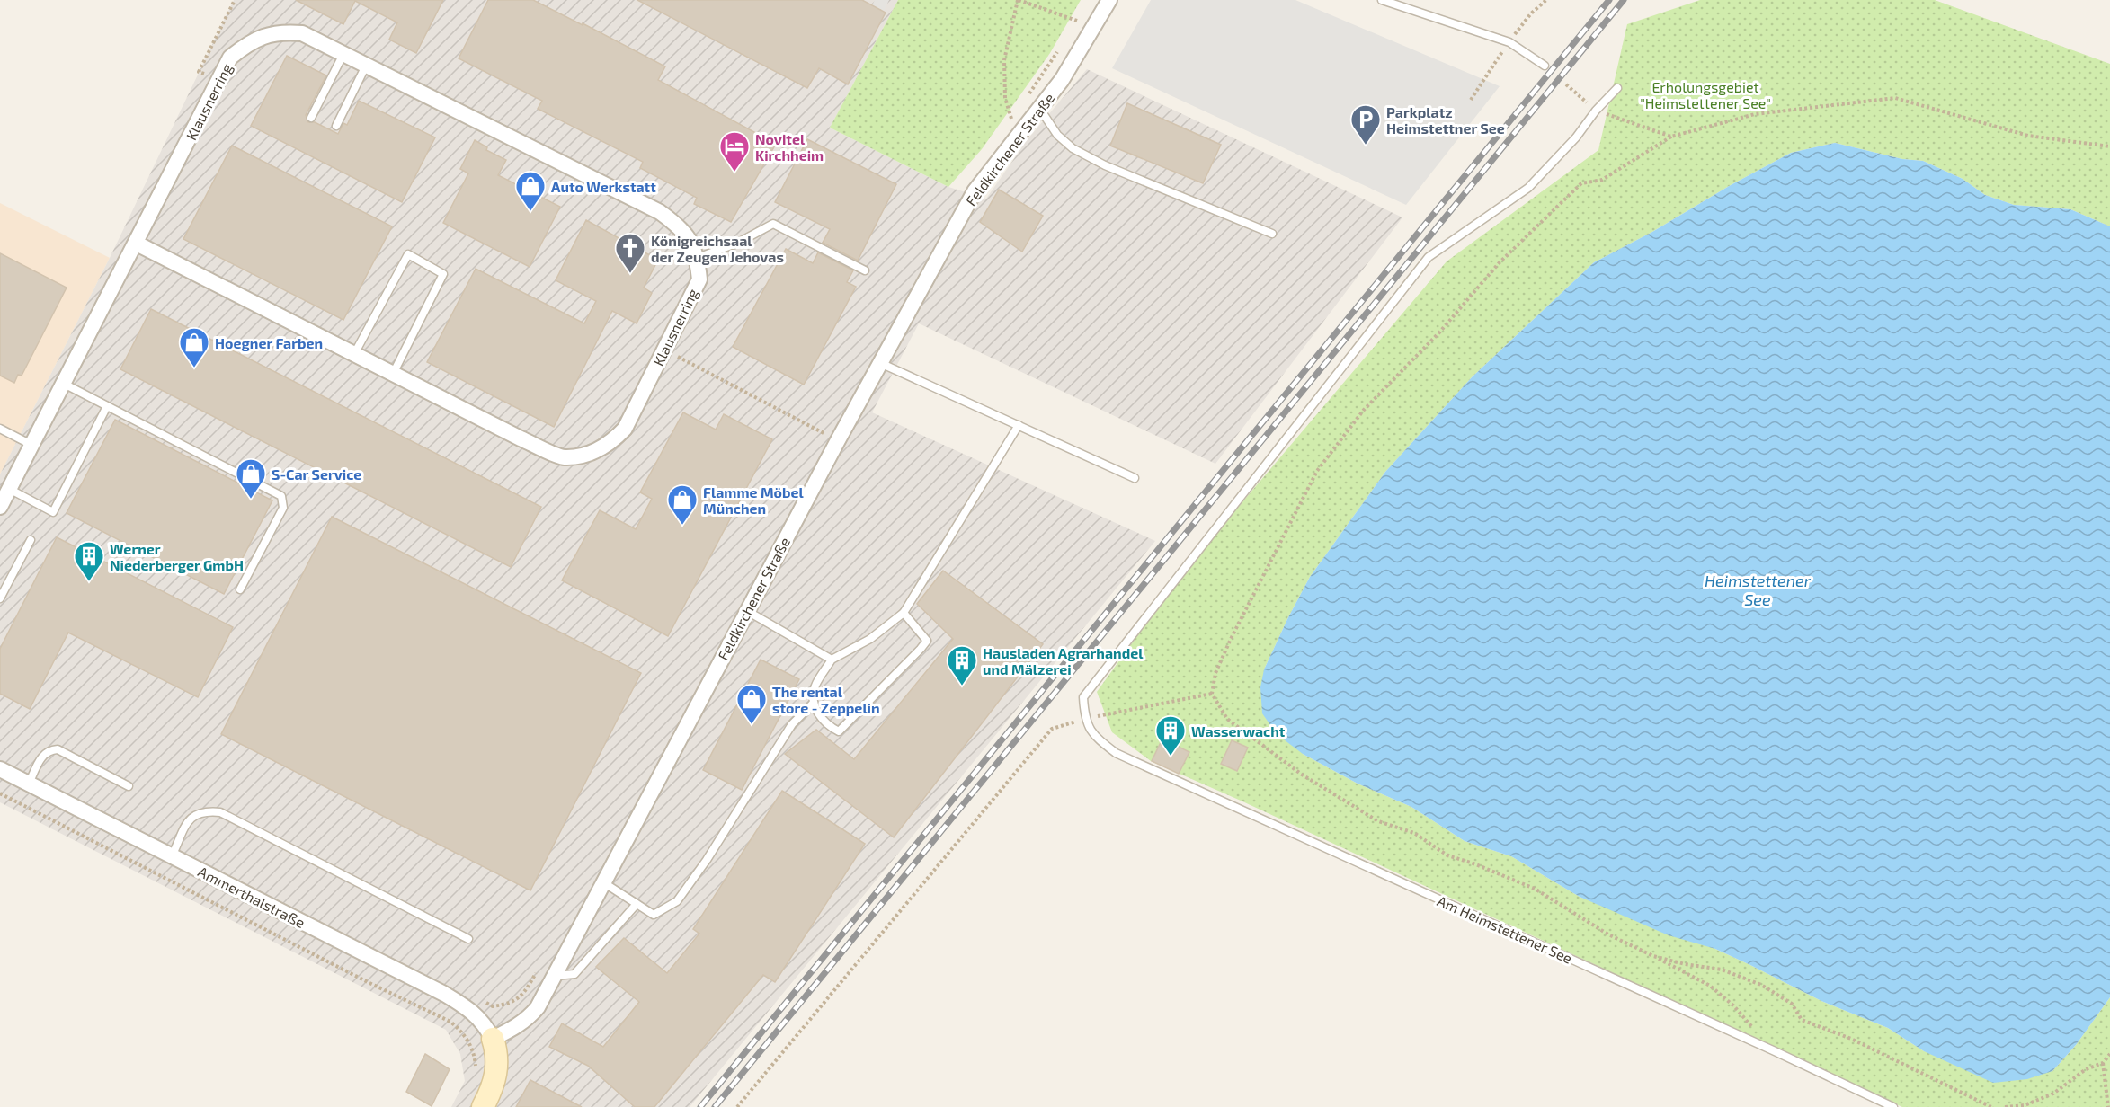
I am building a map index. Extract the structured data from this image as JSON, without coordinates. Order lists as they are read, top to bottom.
{
  "streets": {
    "street": ["Klausnerring", "Feldkirchener Straße", "Ammerthalstraße"],
    "lane": ["Am Heimstettener See"]
  },
  "crossings": [
    ["Feldkirchener Straße", "Ammerthalstraße"]
  ],
  "water": ["Heimstettener See"],
  "parks": ["Erholungsgebiet \"Heimstettener See\""],
  "places": {
    "parking": ["Parkplatz Heimstettner See"],
    "hotel": ["Novitel Kirchheim"],
    "shop": [
      "Auto Werkstatt",
      "Hoegner Farben",
      "S-Car Service",
      "Flamme Möbel München",
      "The rental store - Zeppelin"
    ],
    "church": ["Königreichsaal der Zeugen Jehovas"],
    "building": ["Werner Niederberger GmbH", "Hausladen Agrarhandel und Mälzerei", "Wasserwacht"]
  }
}
